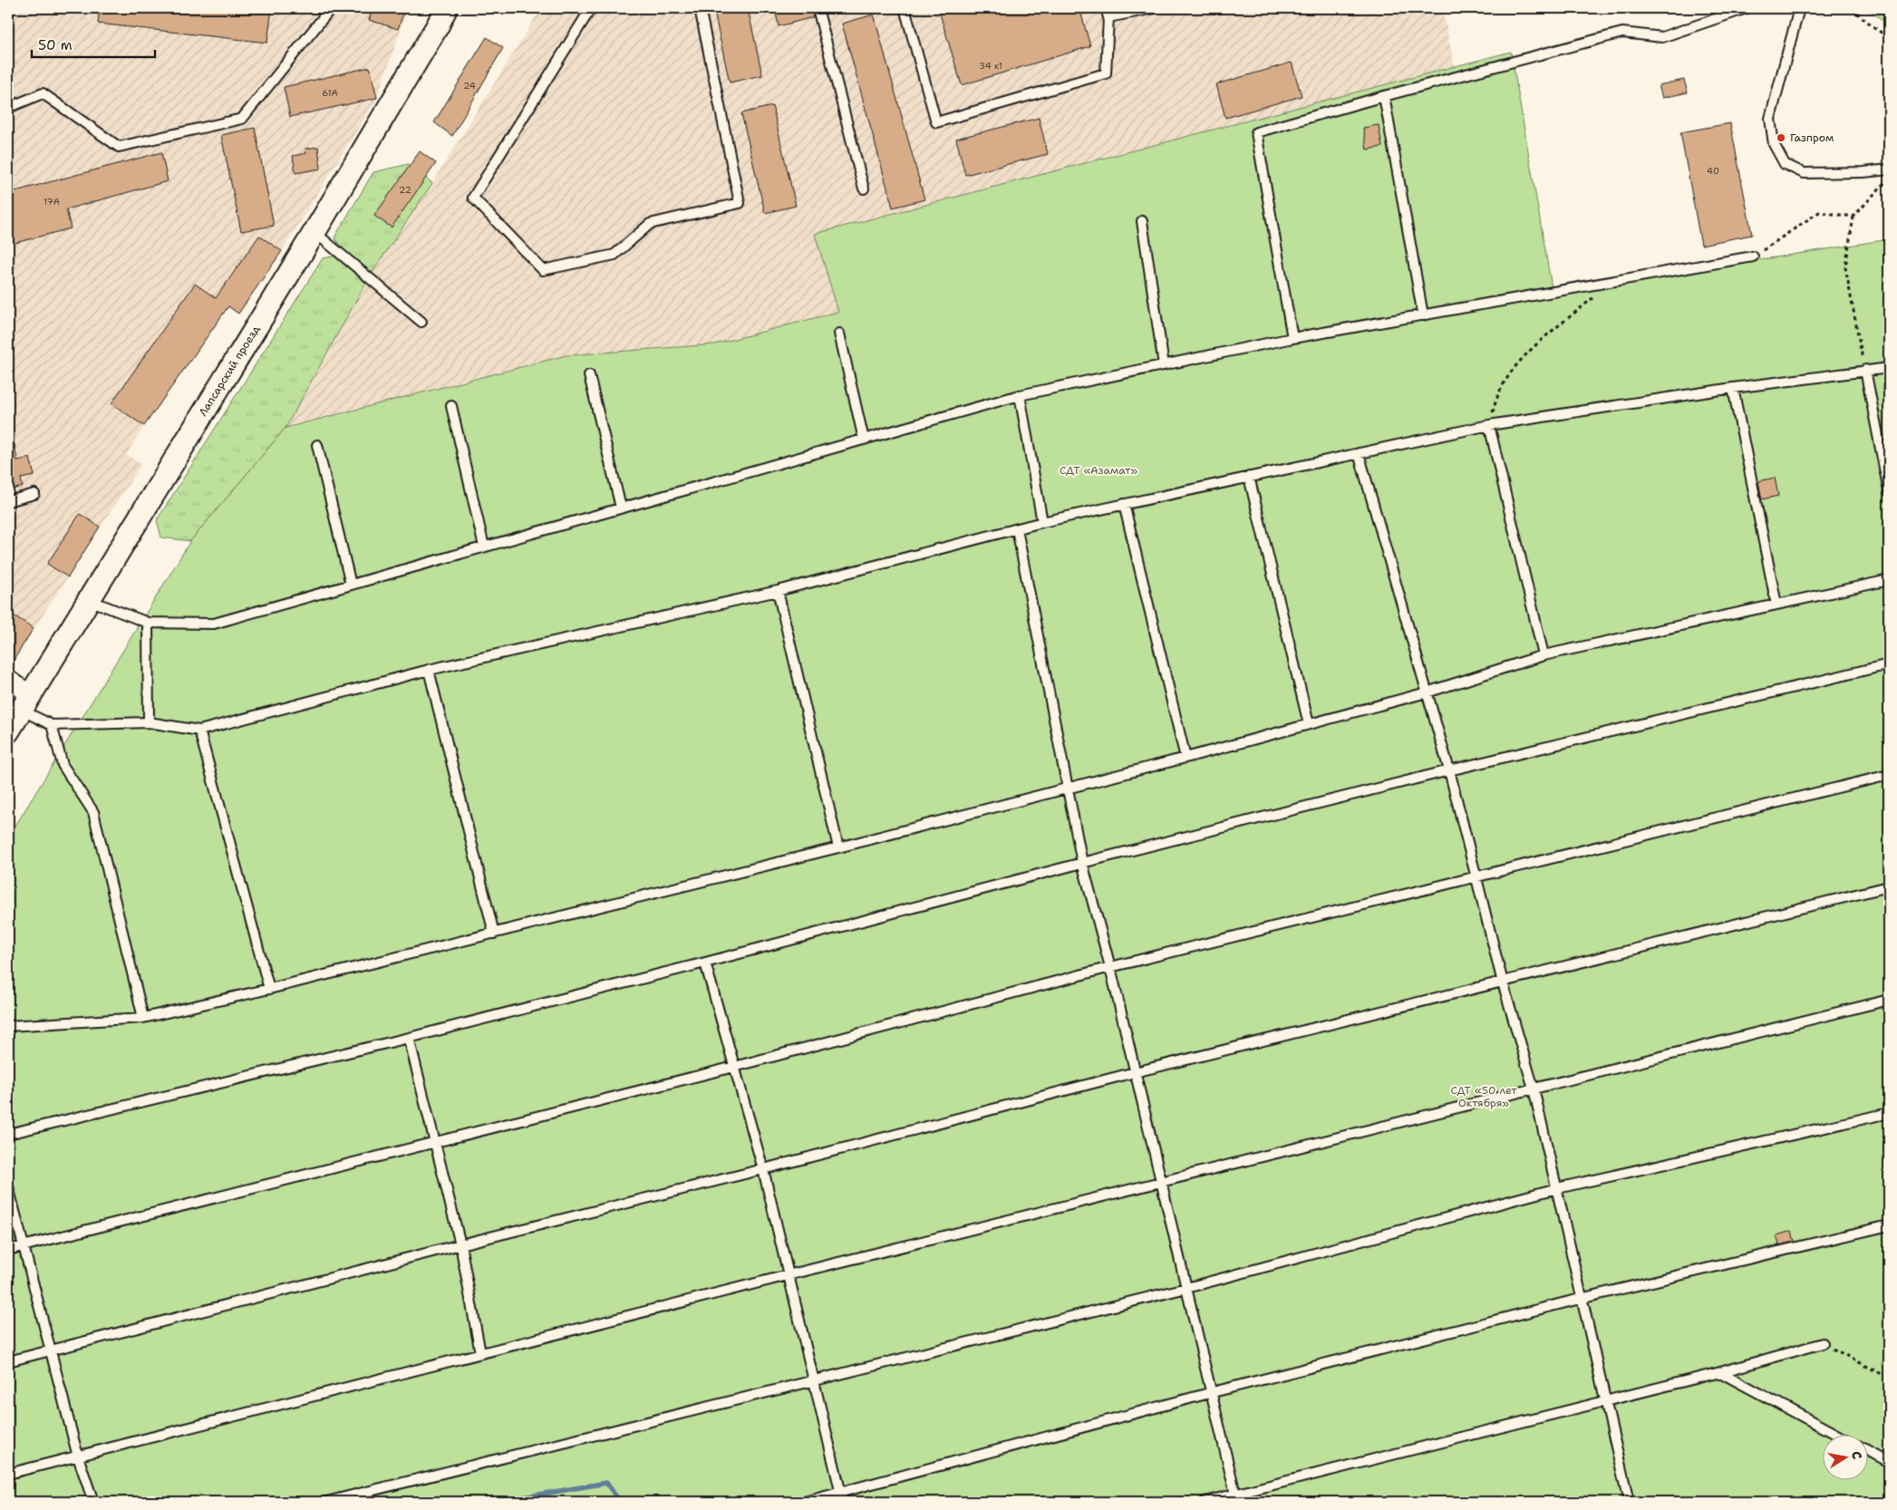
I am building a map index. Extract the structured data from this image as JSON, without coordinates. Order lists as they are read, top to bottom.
{
  "streets": {
    "street": ["Лапсарский проезд"]
  },
  "parks": ["СДТ «Азамат»", "СДТ «50 лет Октября»"],
  "places": ["Газпром"],
  "house_numbers": [
    "34 к1",
    "24",
    "61А",
    "40",
    "22",
    "17А"
  ],
  "scale_bar": "50 m",
  "north": "right"
}
